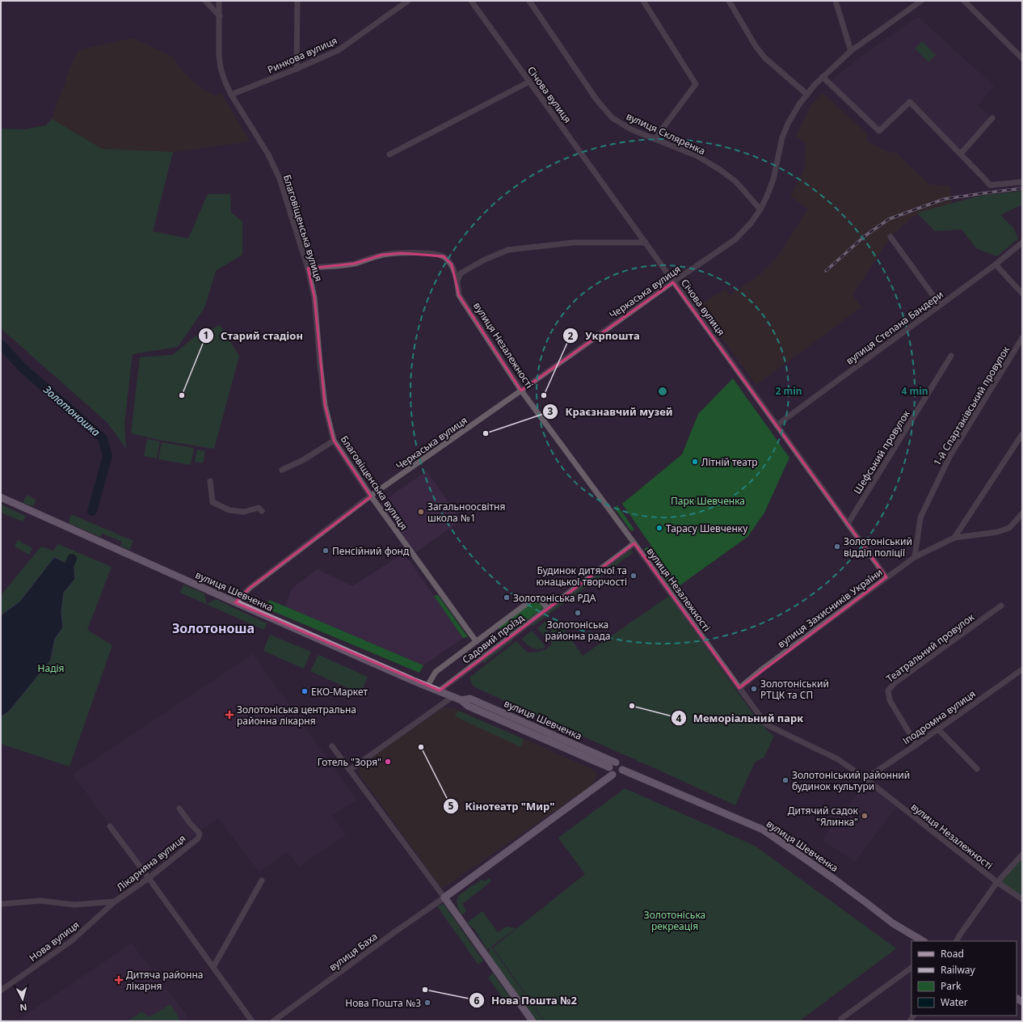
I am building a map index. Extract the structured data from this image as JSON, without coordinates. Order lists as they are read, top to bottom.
{
  "streets": {
    "main road": ["вулиця Шевченка"],
    "street": [
      "Ринкова вулиця",
      "Січова вулиця",
      "вулиця Скляренка",
      "Благовіщенська вулиця",
      "Черкаська вулиця",
      "вулиця Степана Бандери",
      "вулиця Незалежності",
      "1-й Спартаківський провулок",
      "Шефський провулок",
      "вулиця Захисників України",
      "Садовий проїзд",
      "Театральний провулок",
      "Іподромна вулиця",
      "Лікарняна вулиця",
      "Нова вулиця",
      "вулиця Баха"
    ]
  },
  "crossings": [
    ["Ринкова вулиця", "Благовіщенська вулиця"],
    ["Січова вулиця", "Черкаська вулиця"],
    ["Січова вулиця", "вулиця Степана Бандери"],
    ["Січова вулиця", "Шефський провулок"],
    ["Січова вулиця", "вулиця Захисників України"],
    ["вулиця Скляренка", "Черкаська вулиця"],
    ["Благовіщенська вулиця", "Черкаська вулиця"],
    ["Благовіщенська вулиця", "вулиця Незалежності"],
    ["Черкаська вулиця", "вулиця Незалежності"],
    ["Черкаська вулиця", "вулиця Шевченка"],
    ["вулиця Незалежності", "вулиця Захисників України"],
    ["вулиця Незалежності", "Садовий проїзд"],
    ["вулиця Незалежності", "Іподромна вулиця"],
    ["1-й Спартаківський провулок", "вулиця Захисників України"],
    ["вулиця Шевченка", "Садовий проїзд"],
    ["Театральний провулок", "Іподромна вулиця"],
    ["Лікарняна вулиця", "Нова вулиця"]
  ],
  "districts": ["Золотоноша"],
  "water": ["Золотоношка"],
  "parks": ["Парк Шевченка", "Надія", "Золотоніська рекреація"],
  "places": {
    "other": [
      "Старий стадіон",
      "Укрпошта",
      "Краєзнавчий музей",
      "Літній театр",
      "Загальноосвітня школа №1",
      "Тарасу Шевченку",
      "Золотоніський відділ поліції",
      "Пенсійний фонд",
      "Будинок дитячої та юнацької творчості",
      "Золотоніська РДА",
      "Золотоніська районна рада",
      "Золотоніський РТЦК та СП",
      "ЕКО-Маркет",
      "Меморіальний парк",
      "Кінотеатр \"Мир\"",
      "Готель \"Зоря\"",
      "Золотоніський районний будинок культури",
      "Дитячий садок \"Ялинка\"",
      "Нова Пошта №2",
      "Нова Пошта №3"
    ],
    "health": ["Золотоніська центральна районна лікарня", "Дитяча районна лікарня"]
  },
  "legend": [
    "Road",
    "Railway",
    "Park",
    "Water"
  ],
  "north": "bottom",
  "rings": ["2 min", "4 min"]
}
